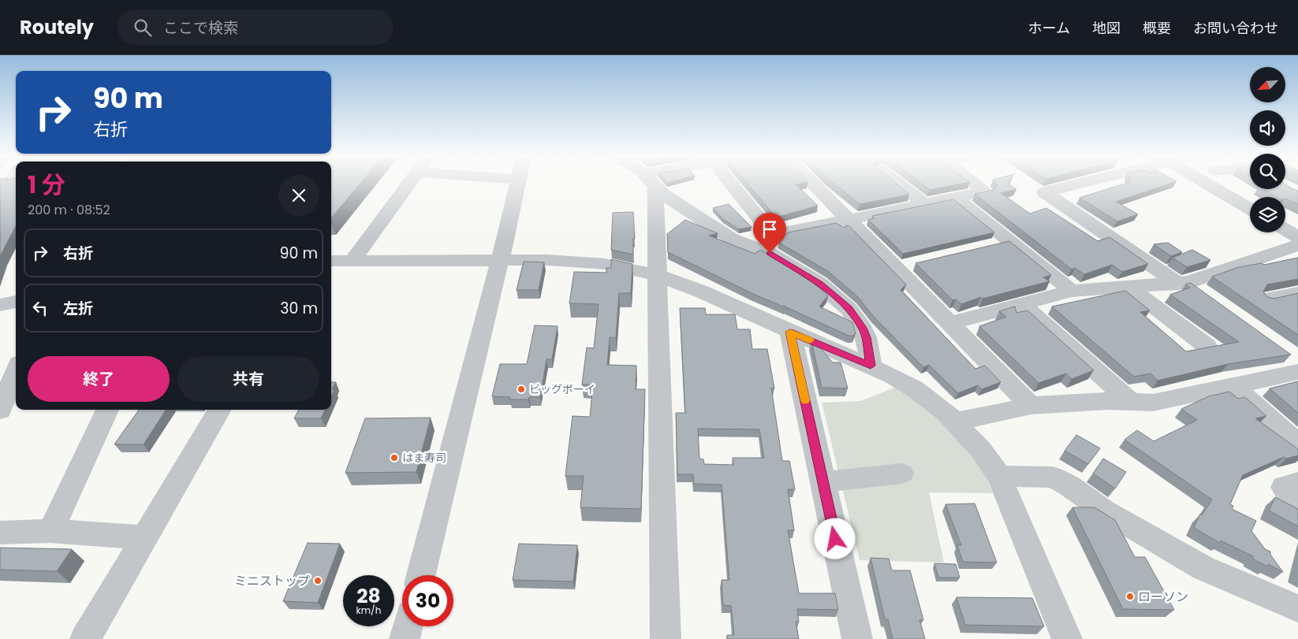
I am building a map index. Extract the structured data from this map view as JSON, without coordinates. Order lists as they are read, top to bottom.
{
  "places": [
    "ビッグボーイ",
    "はま寿司",
    "ミニストップ",
    "ローソン"
  ],
  "north": "bottom left",
  "page": {
    "header": "Routely",
    "search": "ここで検索",
    "nav": [
      "ホーム",
      "地図",
      "概要",
      "お問い合わせ"
    ],
    "turn": ["90 m", "右折"],
    "heading": ["1 分", "200 m · 08:52"],
    "list": [
      {
        "name": "右折",
        "value": "90 m"
      },
      {
        "name": "左折",
        "value": "30 m"
      }
    ],
    "buttons": ["終了", "共有"],
    "speed": "28 km/h",
    "limit": "30"
  }
}
